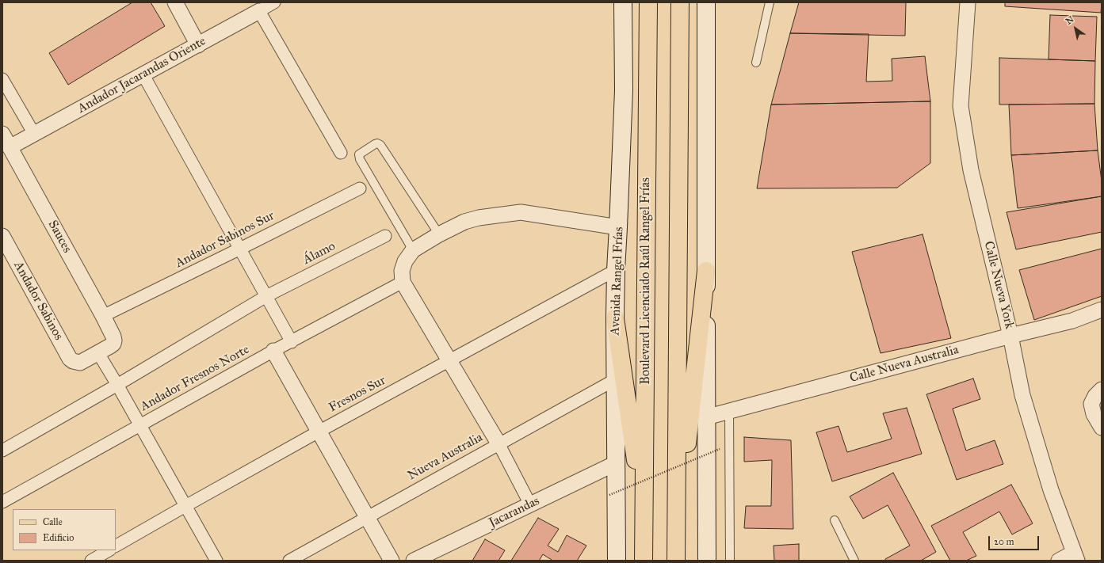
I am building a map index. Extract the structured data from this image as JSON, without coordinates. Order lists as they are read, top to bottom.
{
  "streets": {
    "main road": ["Avenida Rangel Frías", "Boulevard Licenciado Raúl Rangel Frías"],
    "street": [
      "Andador Jacarandas Oriente",
      "Sauces",
      "Andador Sabinos Sur",
      "Álamo",
      "Calle Nueva York",
      "Andador Sabinos",
      "Calle Nueva Australia",
      "Andador Fresnos Norte",
      "Fresnos Sur",
      "Nueva Australia",
      "Jacarandas"
    ]
  },
  "crossings": [
    ["Andador Jacarandas Oriente", "Sauces"],
    ["Sauces", "Andador Sabinos Sur"],
    ["Sauces", "Andador Sabinos"],
    ["Avenida Rangel Frías", "Fresnos Sur"],
    ["Avenida Rangel Frías", "Nueva Australia"],
    ["Avenida Rangel Frías", "Jacarandas"],
    ["Calle Nueva York", "Calle Nueva Australia"]
  ],
  "legend": ["Calle", "Edificio"],
  "scale_bar": "20 m",
  "north": "top left"
}
